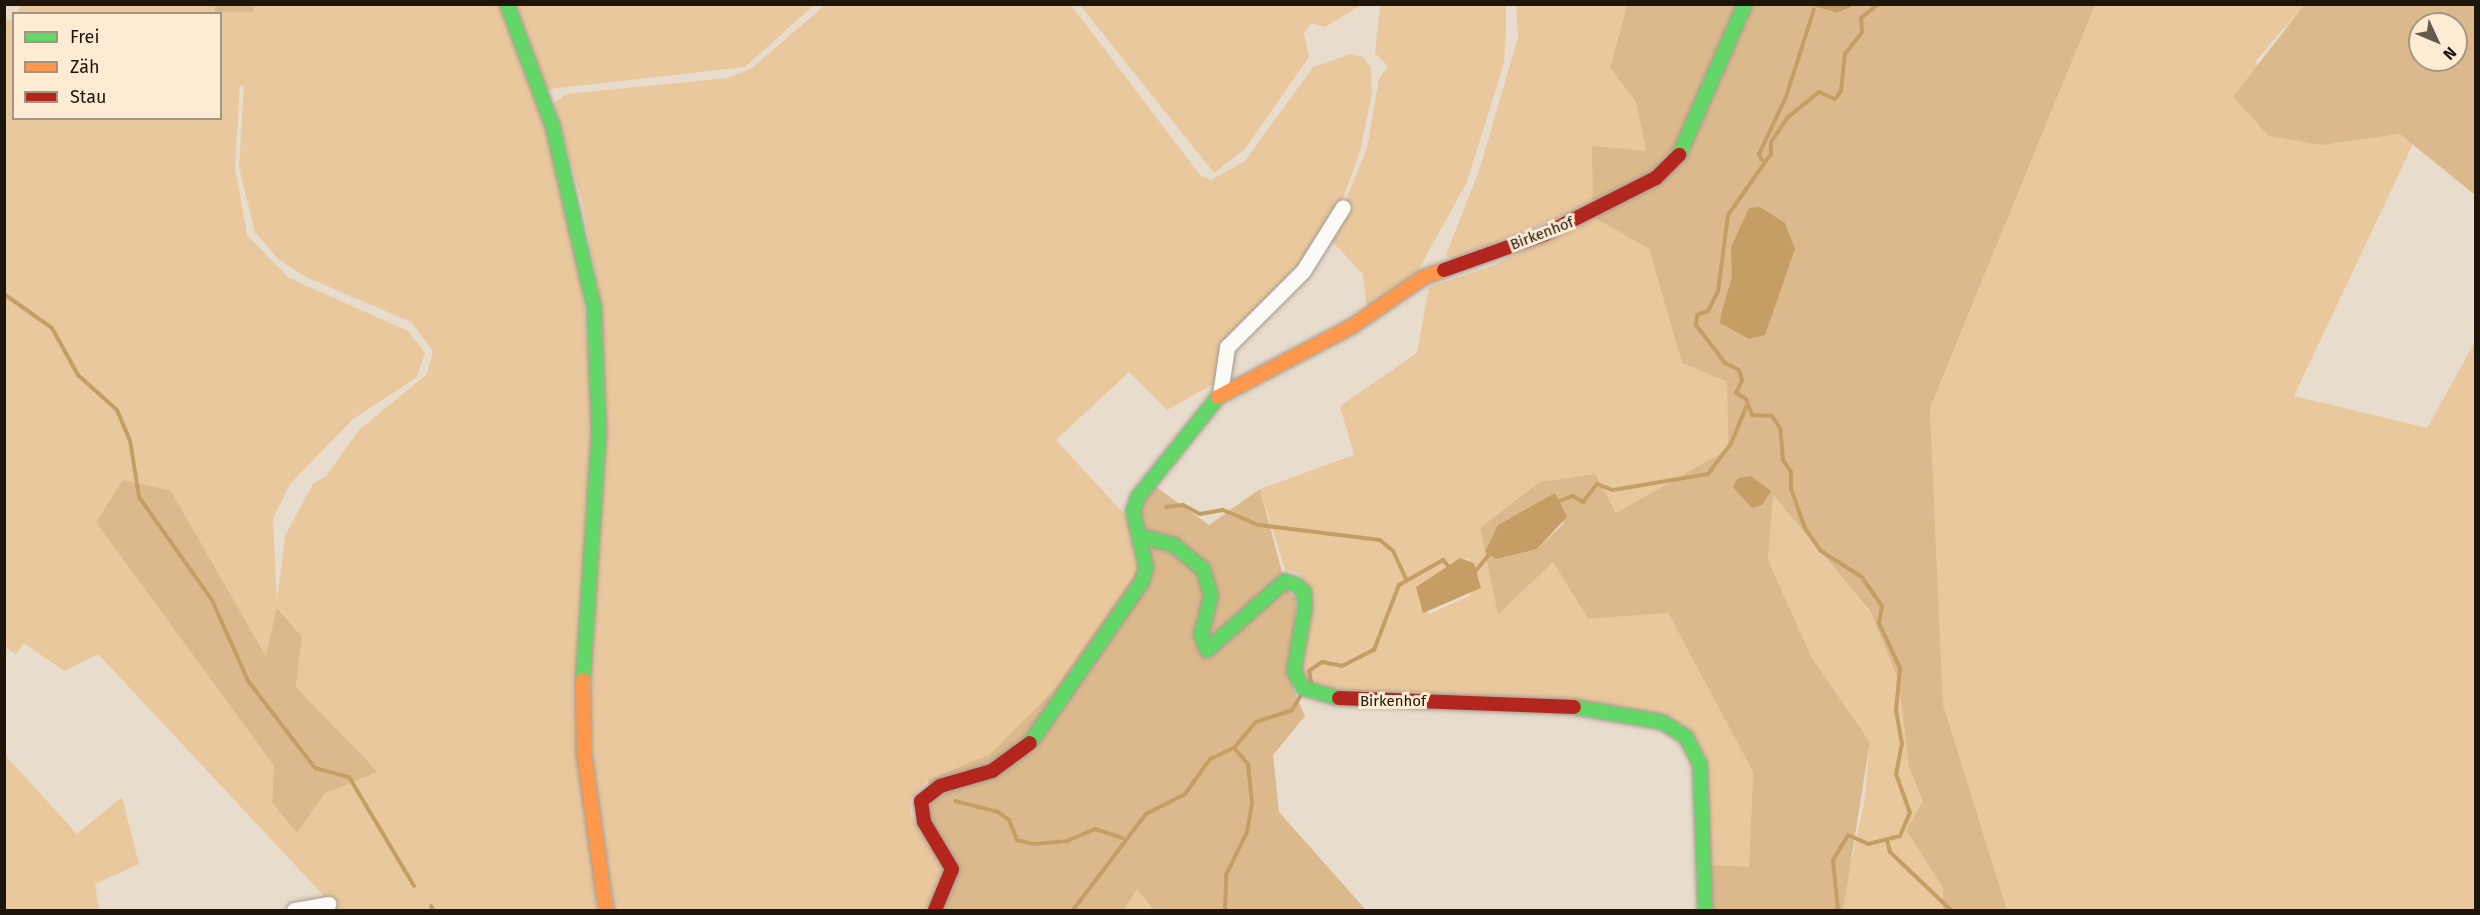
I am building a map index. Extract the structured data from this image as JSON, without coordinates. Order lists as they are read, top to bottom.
{
  "streets": {
    "street": ["Birkenhof"]
  },
  "legend": ["Frei", "Zäh", "Stau"],
  "north": "bottom right"
}
